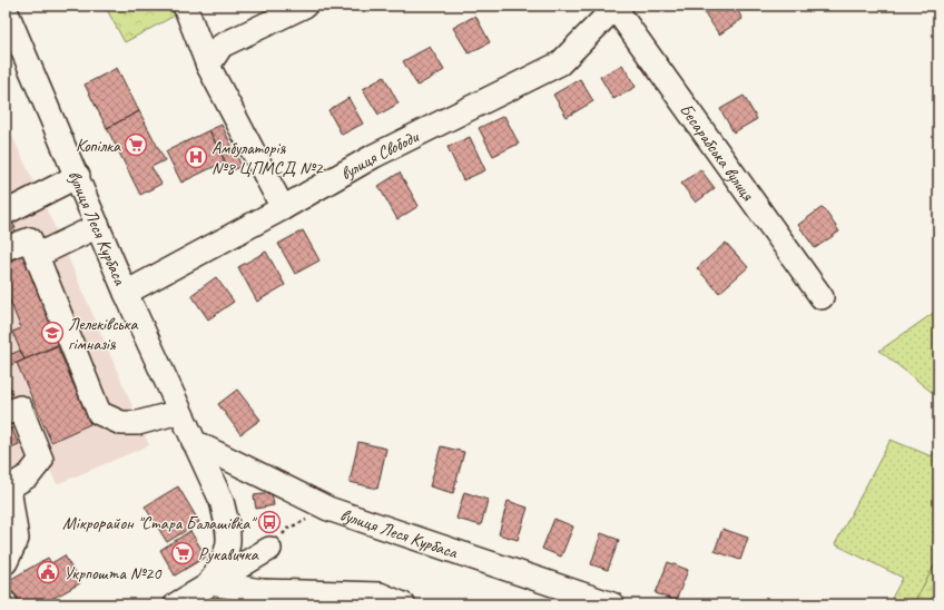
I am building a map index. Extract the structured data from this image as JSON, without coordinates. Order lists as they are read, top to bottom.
{
  "streets": {
    "street": ["Бесарабська вулиця", "вулиця Свободи", "вулиця Леся Курбаса"]
  },
  "crossings": [
    ["Бесарабська вулиця", "вулиця Свободи"],
    ["вулиця Свободи", "вулиця Леся Курбаса"]
  ],
  "places": {
    "supermarket": ["Копілка", "Рукавичка"],
    "hospital": ["Амбулаторія №8 ЦПМСД №2"],
    "school or university": ["Лелеківська гімназія"],
    "bus stop": ["Мікрорайон \"Стара Балашівка\""],
    "public building": ["Укрпошта №20"]
  }
}
